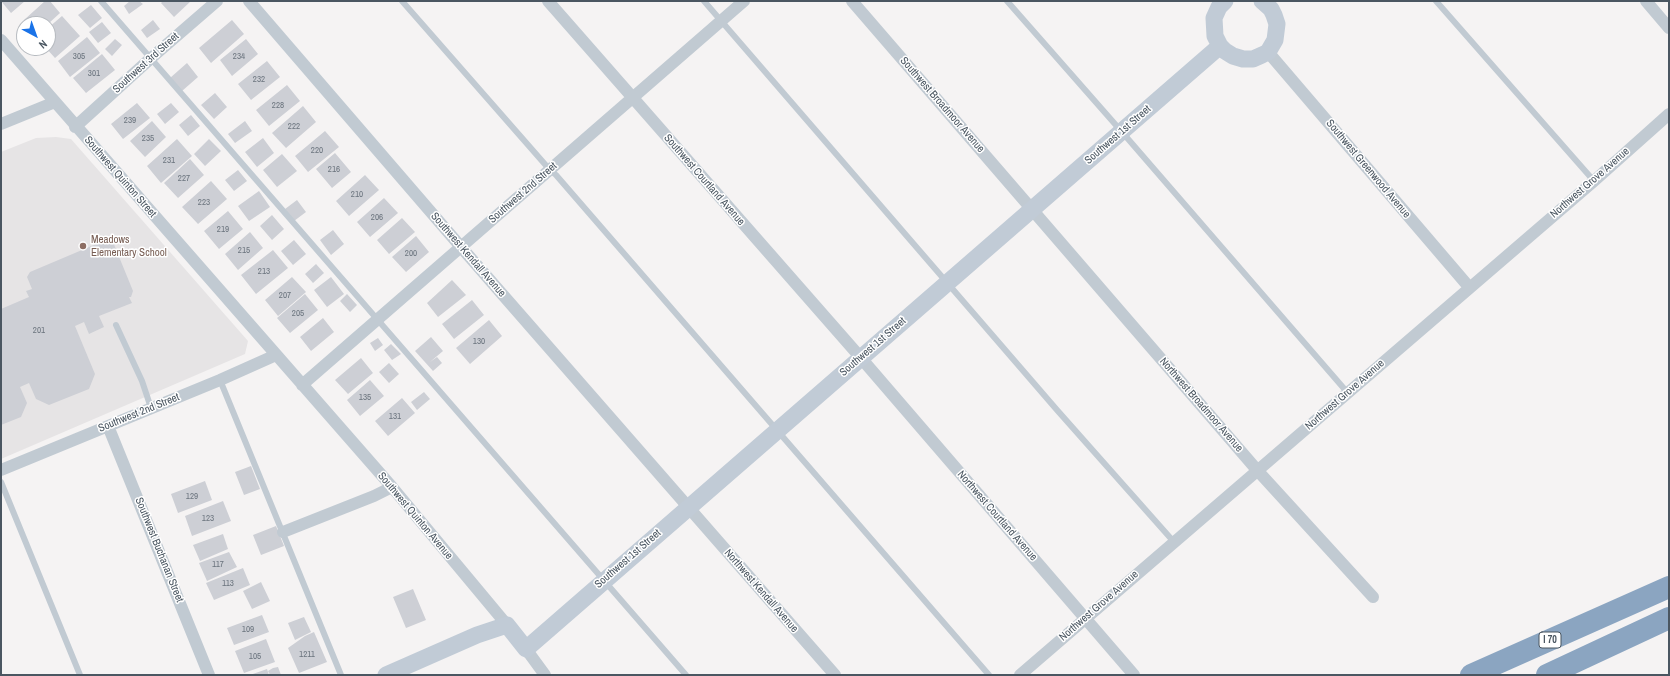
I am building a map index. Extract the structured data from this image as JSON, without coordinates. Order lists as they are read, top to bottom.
{
  "streets": {
    "highway": ["I 70"],
    "street": [
      "Southwest 3rd Street",
      "Southwest Broadmoor Avenue",
      "Southwest 1st Street",
      "Southwest Greenwood Avenue",
      "Southwest Quinton Street",
      "Southwest Courtland Avenue",
      "Northwest Grove Avenue",
      "Southwest 2nd Street",
      "Southwest Kendall Avenue",
      "Northwest Broadmoor Avenue",
      "Southwest Quinton Avenue",
      "Northwest Courtland Avenue",
      "Southwest Buchanan Street",
      "Northwest Kendall Avenue"
    ]
  },
  "crossings": [
    ["Southwest 3rd Street", "Southwest Quinton Street"],
    ["Southwest Broadmoor Avenue", "Southwest 1st Street"],
    ["Southwest Broadmoor Avenue", "Northwest Broadmoor Avenue"],
    ["Southwest 1st Street", "Southwest Courtland Avenue"],
    ["Southwest 1st Street", "Southwest Kendall Avenue"],
    ["Southwest 1st Street", "Northwest Broadmoor Avenue"],
    ["Southwest 1st Street", "Southwest Quinton Avenue"],
    ["Southwest 1st Street", "Northwest Courtland Avenue"],
    ["Southwest 1st Street", "Northwest Kendall Avenue"],
    ["Southwest Greenwood Avenue", "Northwest Grove Avenue"],
    ["Southwest Quinton Street", "Southwest 2nd Street"],
    ["Southwest Quinton Street", "Southwest Quinton Avenue"],
    ["Southwest Courtland Avenue", "Southwest 2nd Street"],
    ["Southwest Courtland Avenue", "Northwest Courtland Avenue"],
    ["Northwest Grove Avenue", "Northwest Broadmoor Avenue"],
    ["Northwest Grove Avenue", "Northwest Courtland Avenue"],
    ["Southwest 2nd Street", "Southwest Kendall Avenue"],
    ["Southwest 2nd Street", "Southwest Quinton Avenue"],
    ["Southwest 2nd Street", "Southwest Buchanan Street"],
    ["Southwest Kendall Avenue", "Northwest Kendall Avenue"]
  ],
  "places": ["Meadows Elementary School"],
  "house_numbers": [
    "305",
    "234",
    "301",
    "232",
    "228",
    "239",
    "222",
    "235",
    "220",
    "231",
    "216",
    "227",
    "210",
    "223",
    "206",
    "219",
    "215",
    "200",
    "213",
    "207",
    "205",
    "201",
    "130",
    "135",
    "131",
    "129",
    "123",
    "117",
    "113",
    "109",
    "1211",
    "105"
  ],
  "north": "bottom right"
}
